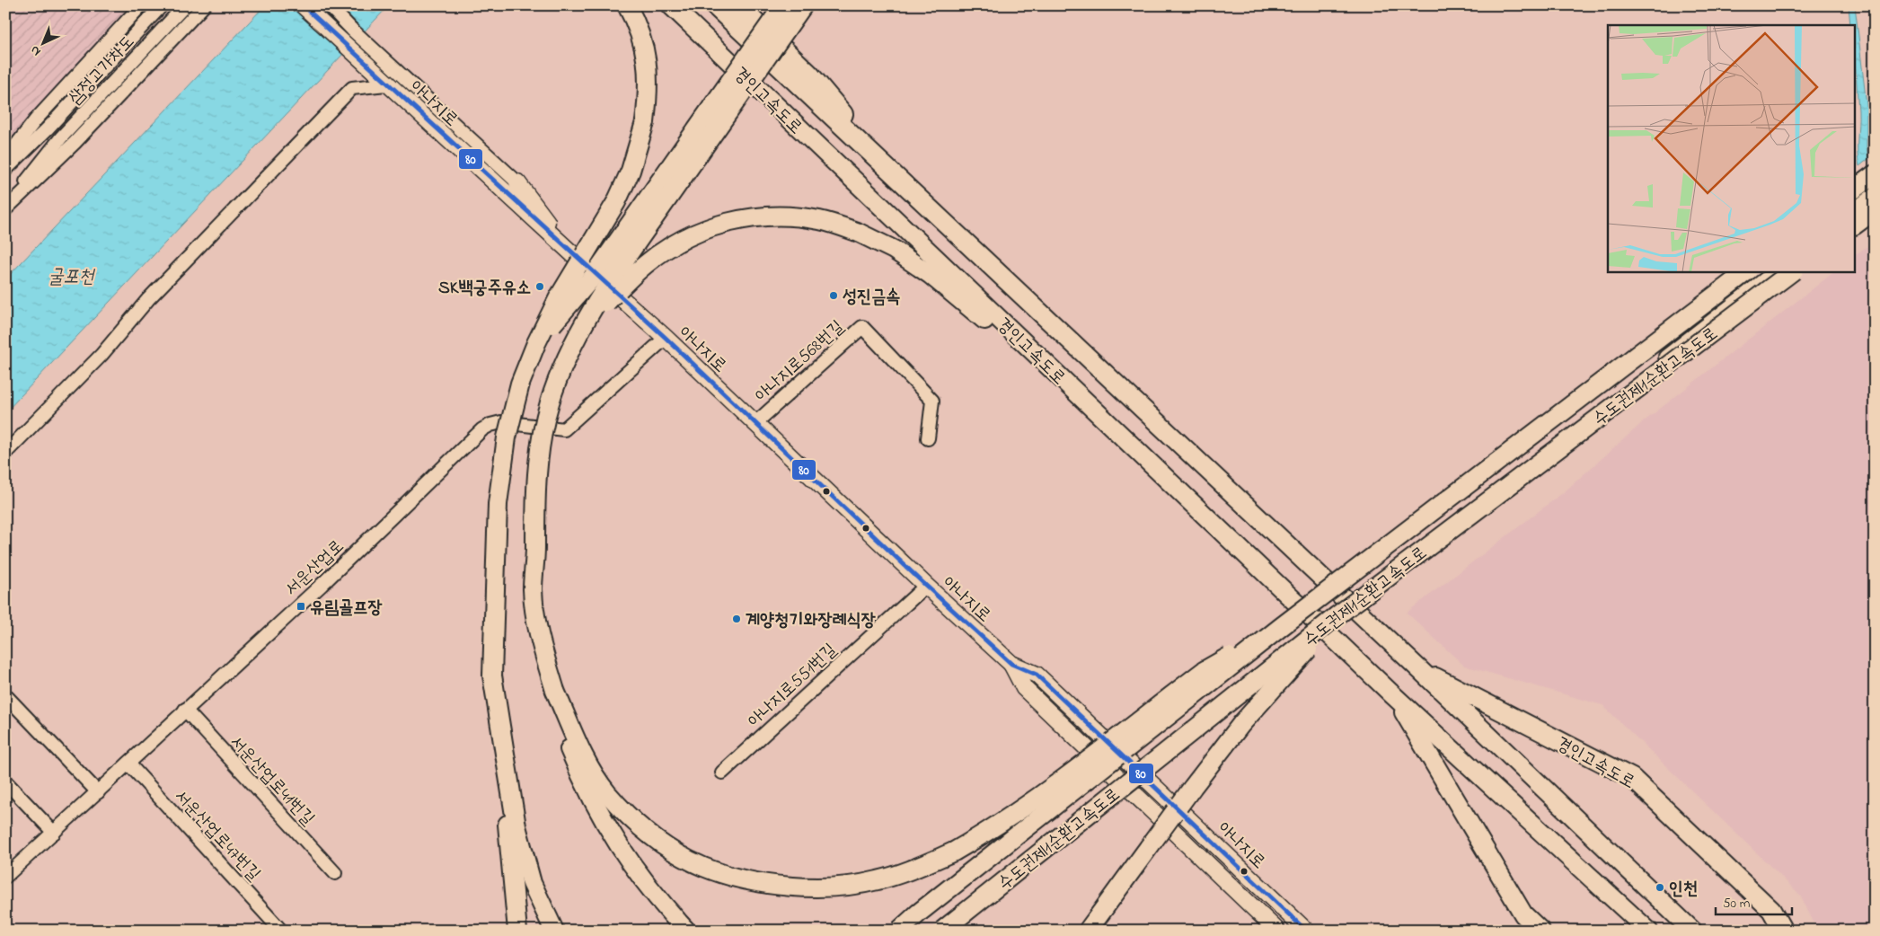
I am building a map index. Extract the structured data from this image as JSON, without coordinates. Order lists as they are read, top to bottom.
{
  "streets": {
    "highway": ["경인고속도로", "수도권제1순환고속도로"],
    "main road": ["아나지로"],
    "street": [
      "삼정고가차도",
      "아나지로568번길",
      "서운산업로",
      "아나지로551번길",
      "서운산업로41번길",
      "서운산업로47번길"
    ]
  },
  "crossings": [
    ["아나지로", "아나지로568번길"],
    ["아나지로", "서운산업로"],
    ["아나지로", "아나지로551번길"],
    ["서운산업로", "서운산업로41번길"],
    ["서운산업로", "서운산업로47번길"]
  ],
  "water": ["굴포천"],
  "places": {
    "other": [
      "SK백궁주유소",
      "성진금속",
      "계양청기와장례식장",
      "인천"
    ],
    "transit": ["유림골프장"]
  },
  "lines": ["transit line 80"],
  "scale_bar": "50 m",
  "north": "bottom left"
}
